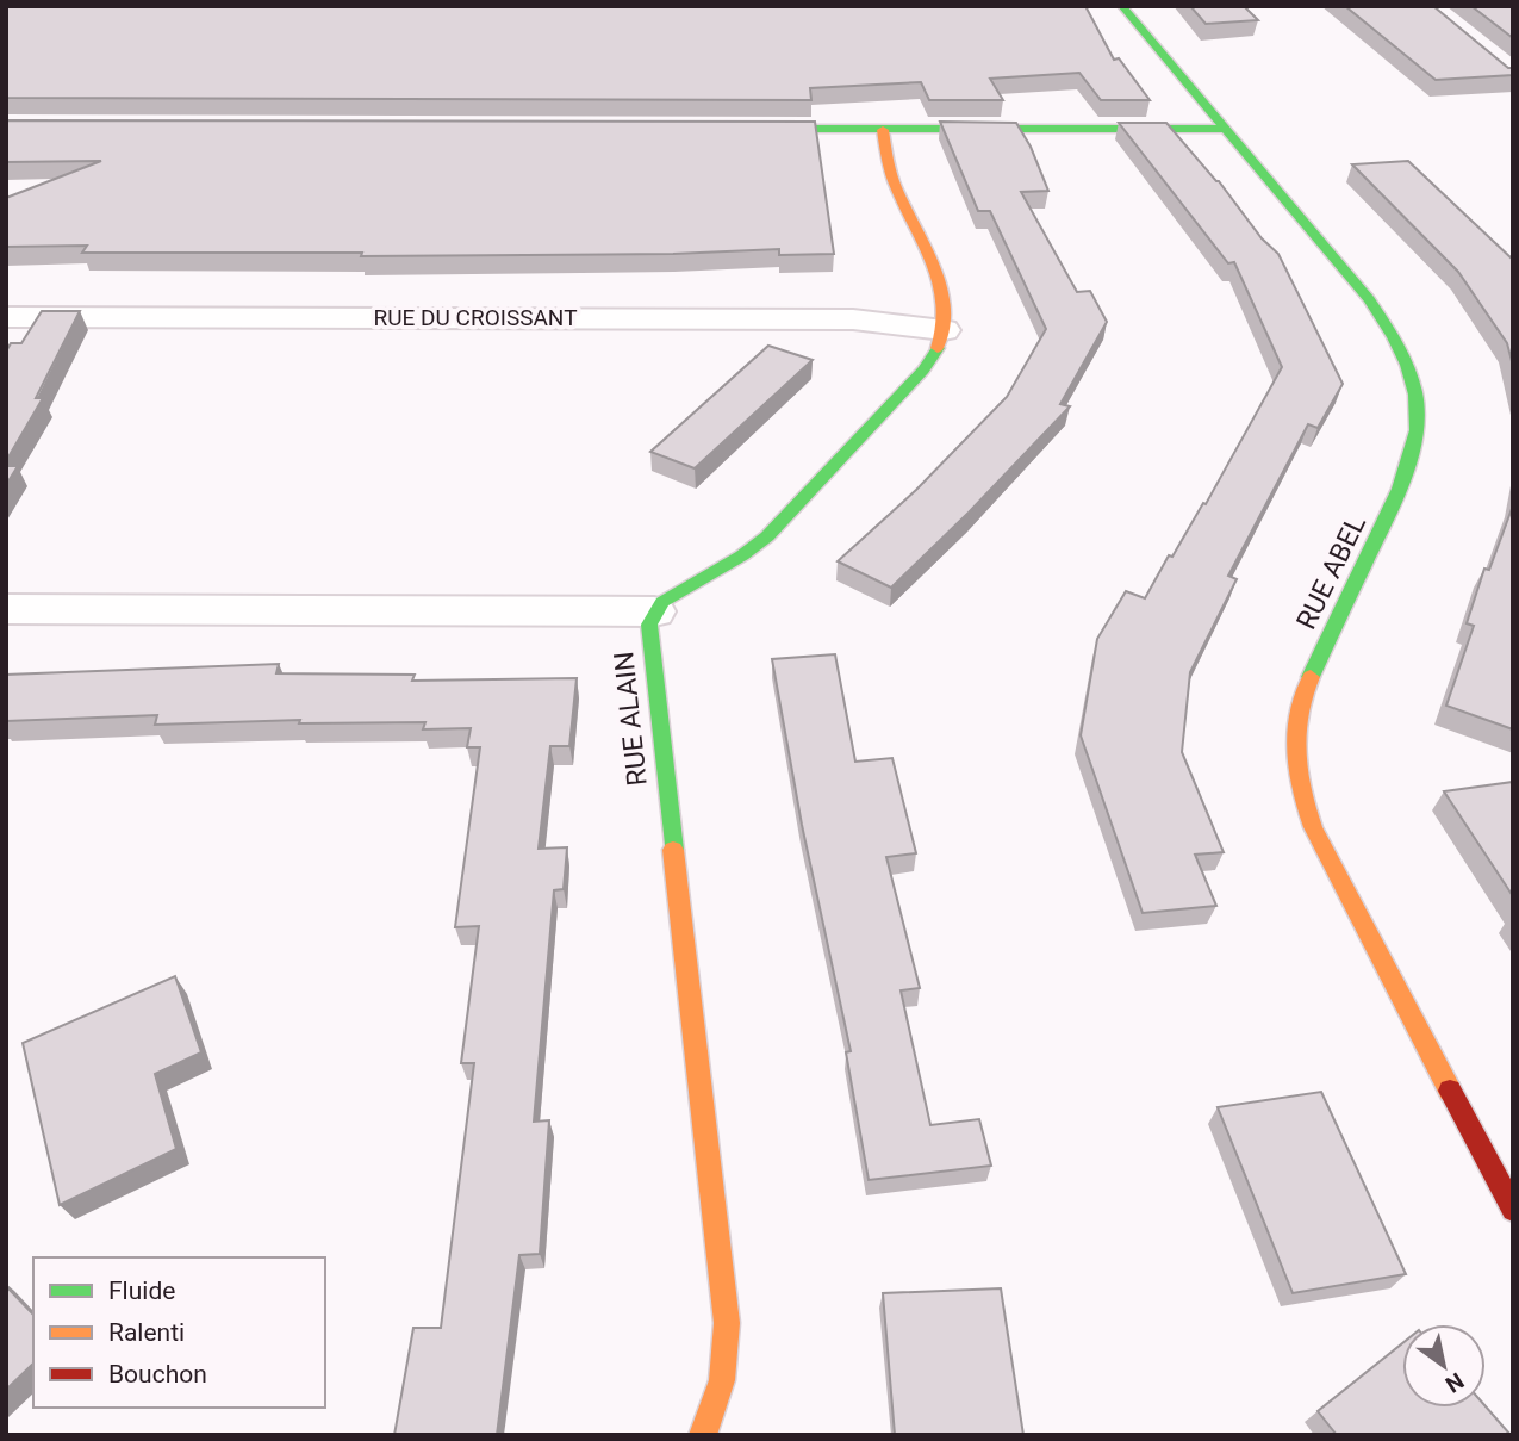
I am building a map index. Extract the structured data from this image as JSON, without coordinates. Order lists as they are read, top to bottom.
{
  "streets": {
    "street": ["RUE DU CROISSANT", "RUE ABEL", "RUE ALAIN"]
  },
  "legend": ["Fluide", "Ralenti", "Bouchon"],
  "north": "bottom right"
}
